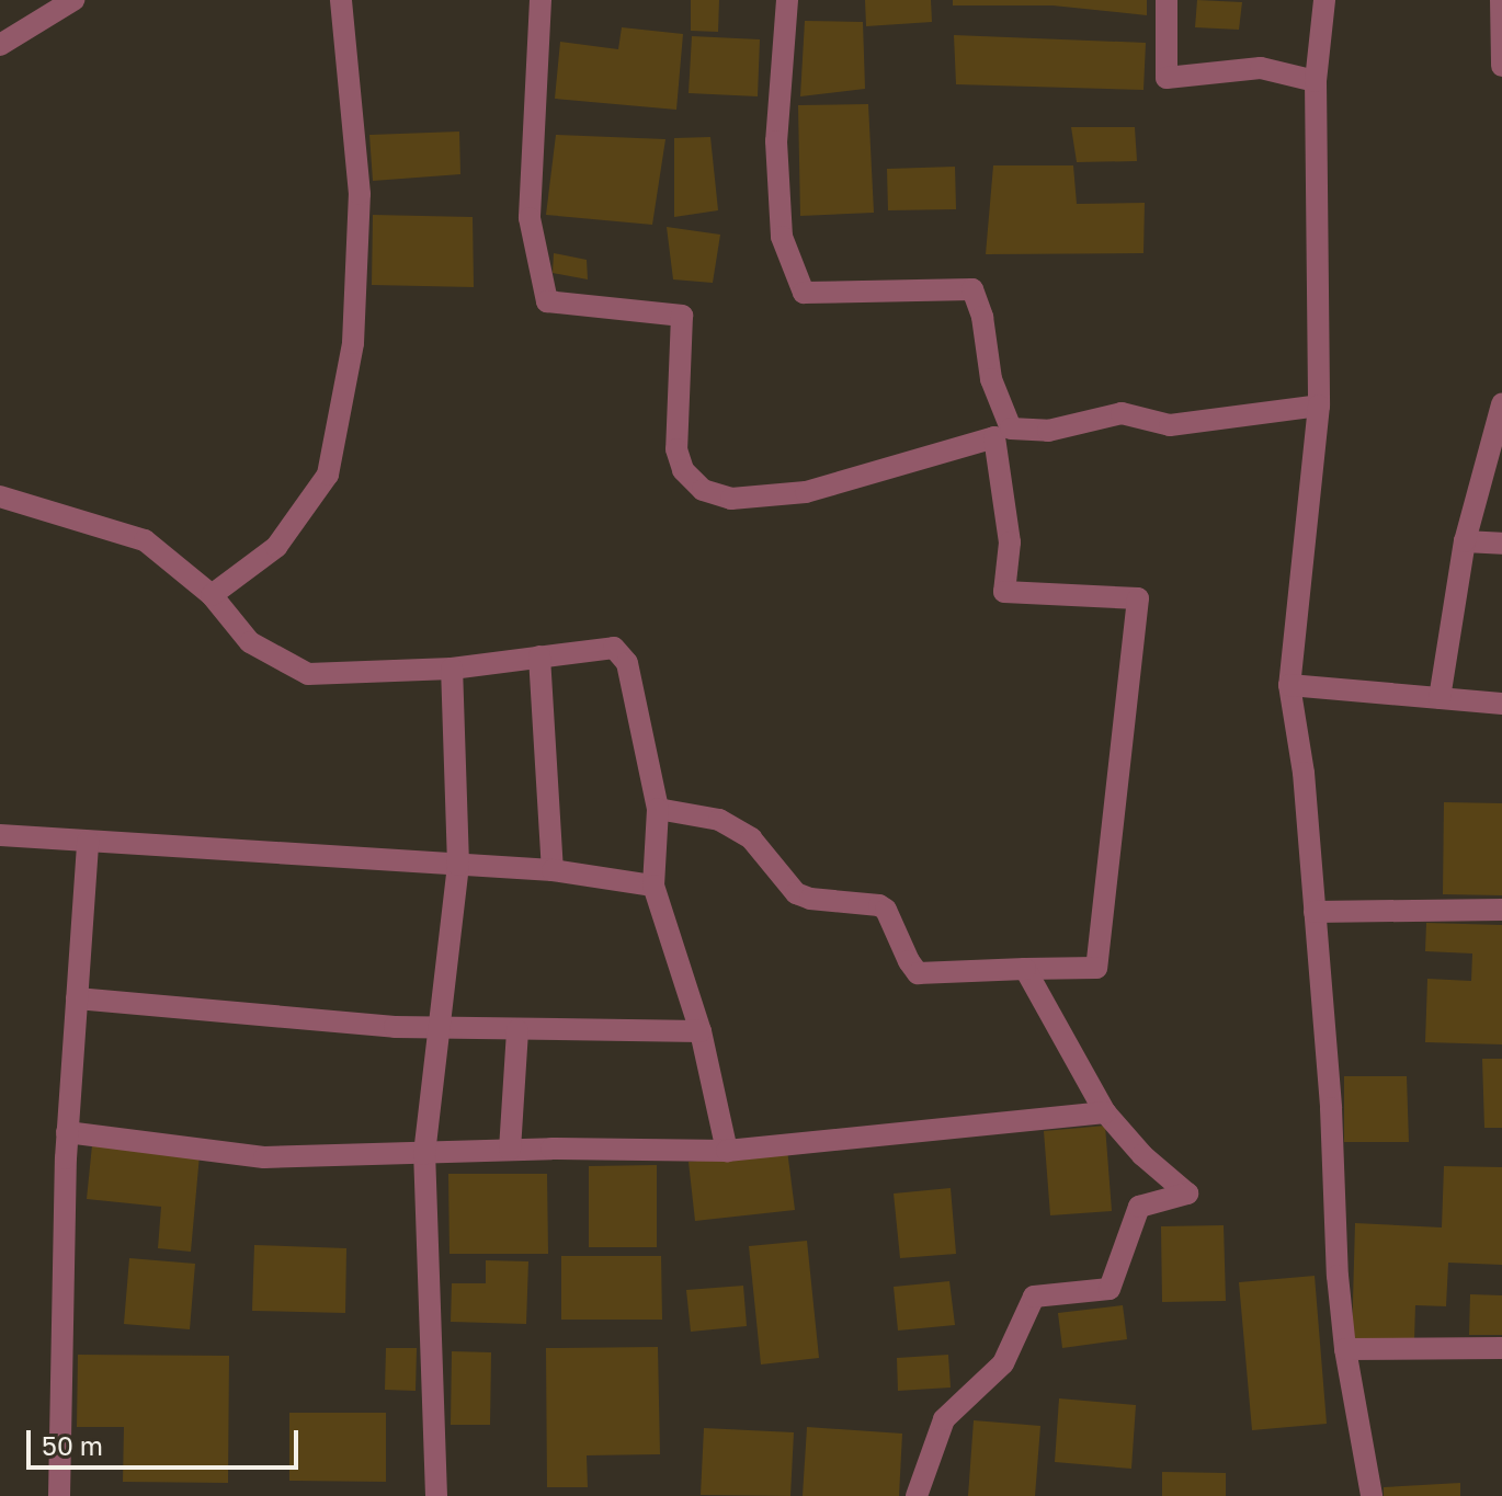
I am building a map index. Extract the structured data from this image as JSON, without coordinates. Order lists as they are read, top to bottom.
{
  "scale_bar": "50 m"
}
